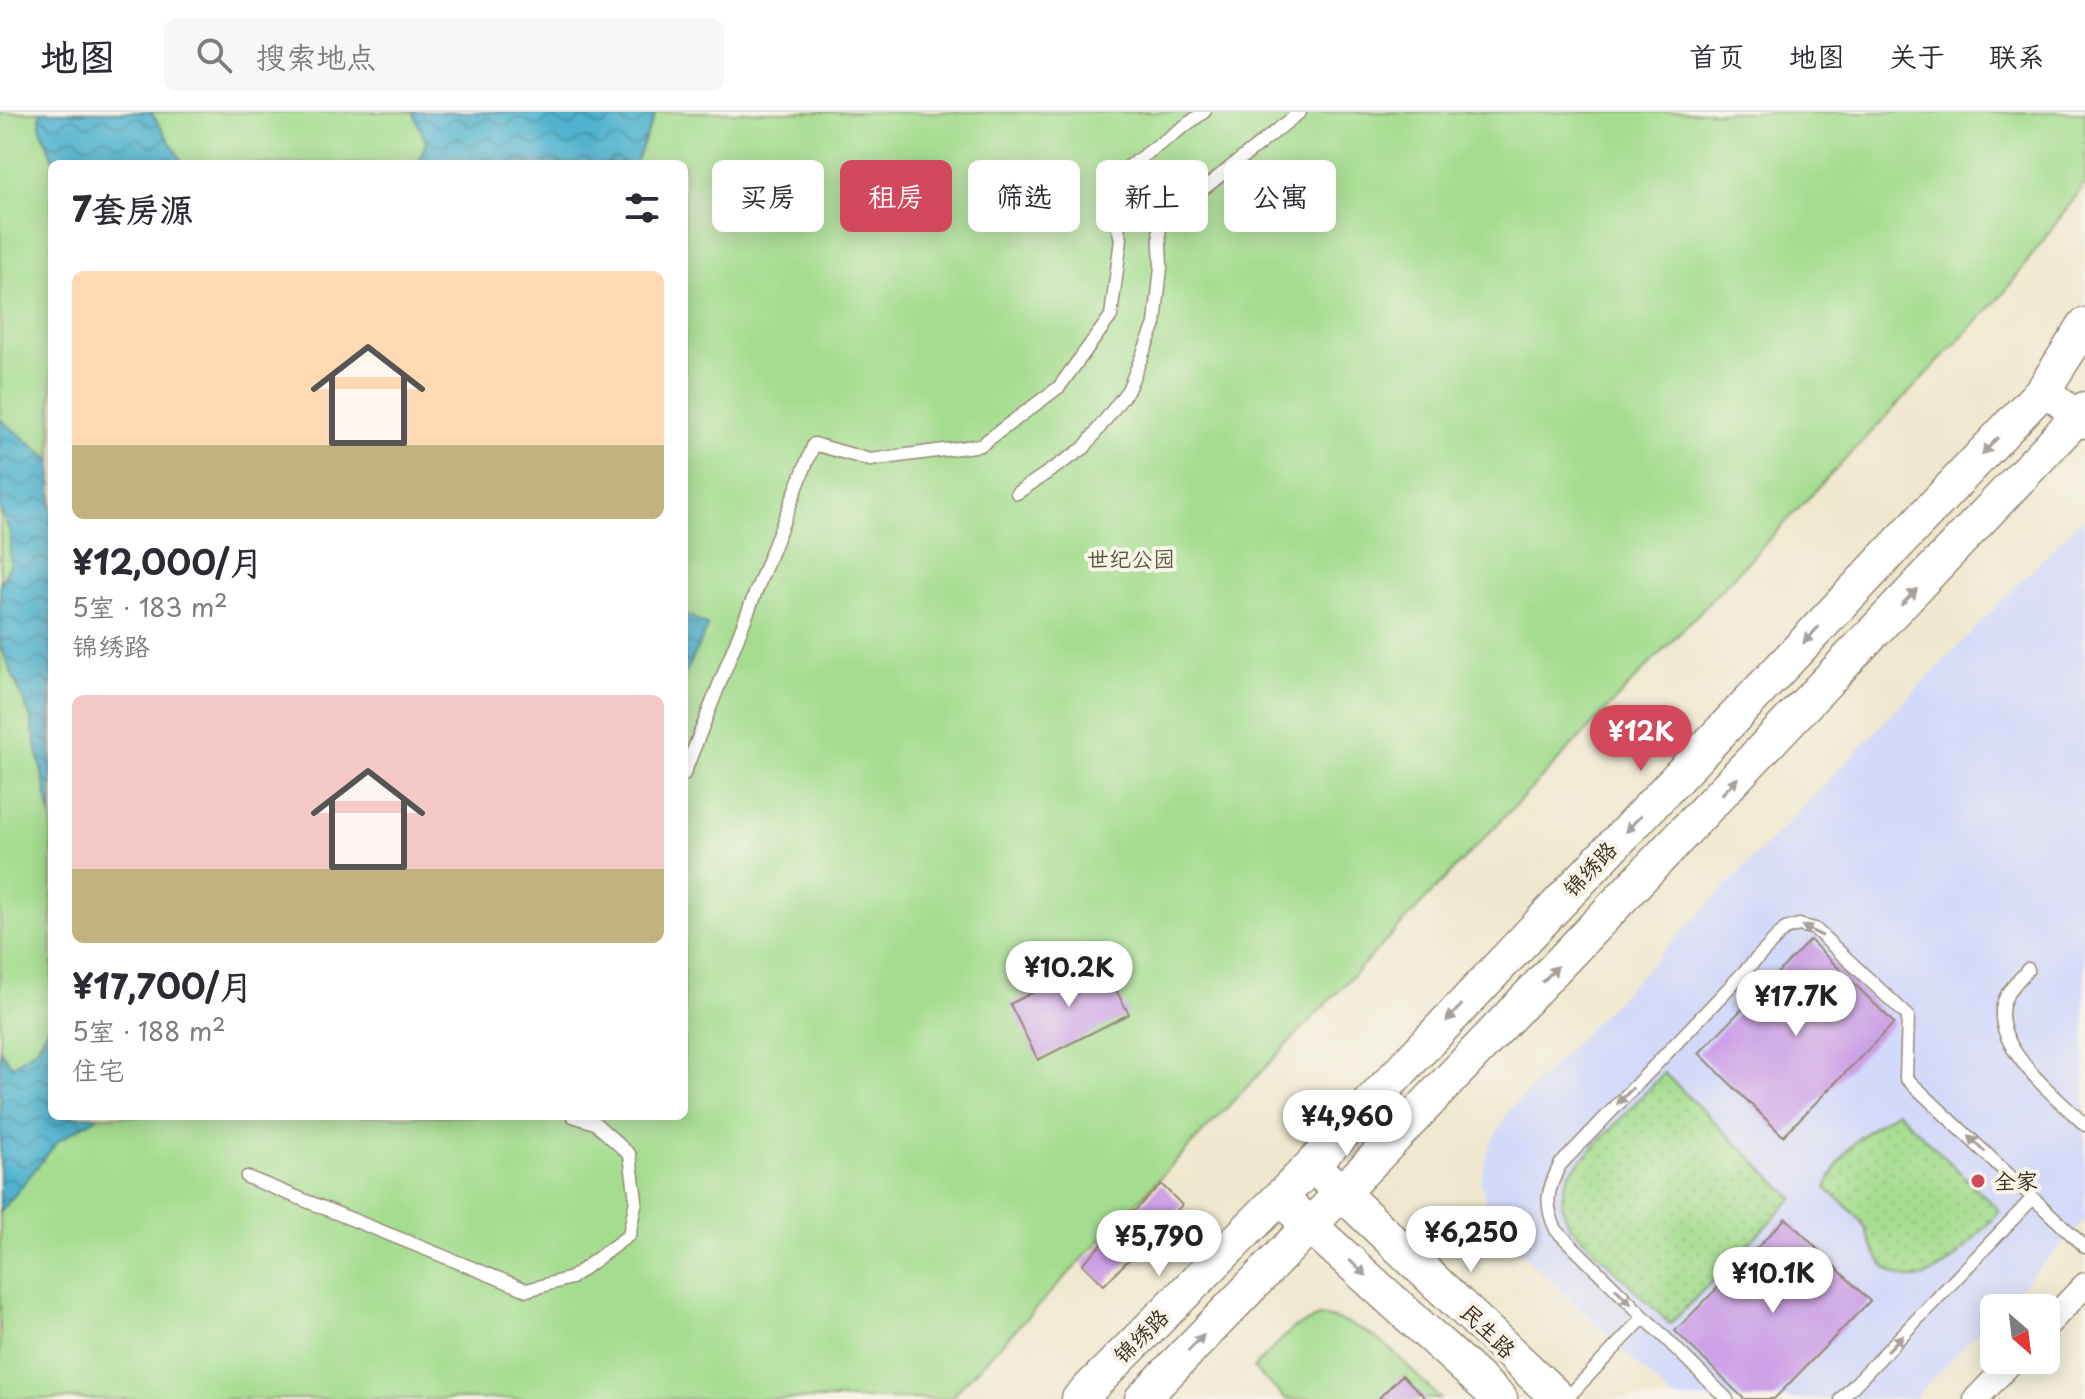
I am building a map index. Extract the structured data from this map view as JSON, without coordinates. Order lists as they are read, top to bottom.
{
  "streets": {
    "main road": ["锦绣路", "民生路"]
  },
  "crossings": [
    ["锦绣路", "民生路"]
  ],
  "parks": ["世纪公园"],
  "places": ["全家"],
  "north": "bottom right",
  "page": {
    "header": "地图",
    "search": "搜索地点",
    "nav": [
      "首页",
      "地图",
      "关于",
      "联系"
    ],
    "chip": [
      "买房",
      "租房",
      "筛选",
      "新上",
      "公寓"
    ],
    "heading": "7套房源",
    "list": [
      {
        "name": "¥12,000/月",
        "note": "5室 · 183 m² · 锦绣路"
      },
      {
        "name": "¥17,700/月",
        "note": "5室 · 188 m² · 住宅"
      }
    ],
    "price": [
      "¥12K",
      "¥10.2K",
      "¥17.7K",
      "¥4,960",
      "¥6,250",
      "¥5,790",
      "¥10.1K"
    ]
  }
}
